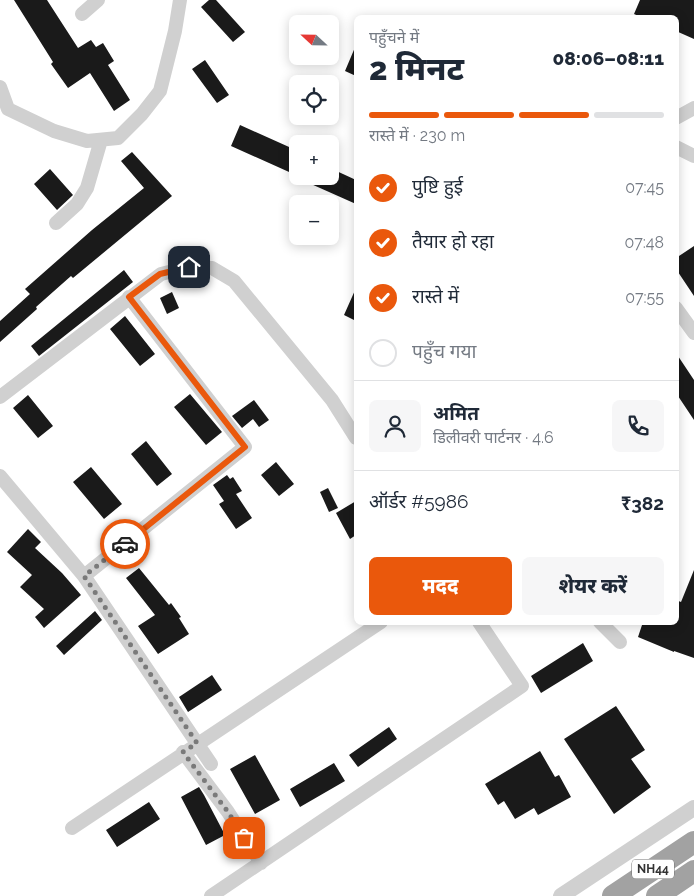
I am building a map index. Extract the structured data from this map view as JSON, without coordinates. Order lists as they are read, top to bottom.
{
  "streets": {
    "highway": ["NH44"]
  },
  "north": "left",
  "page": {
    "map_buttons": ["+", "−"],
    "heading": ["2 मिनट", "पहुँचने में", "08:06–08:11"],
    "panel": [
      "अमित",
      "डिलीवरी पार्टनर · 4.6",
      "ऑर्डर #5986",
      "₹382"
    ],
    "bar": "रास्ते में · 230 m",
    "list": [
      ["पुष्टि हुई", "07:45"],
      ["तैयार हो रहा", "07:48"],
      ["रास्ते में", "07:55"],
      "पहुँच गया"
    ],
    "buttons": ["मदद", "शेयर करें"]
  }
}
